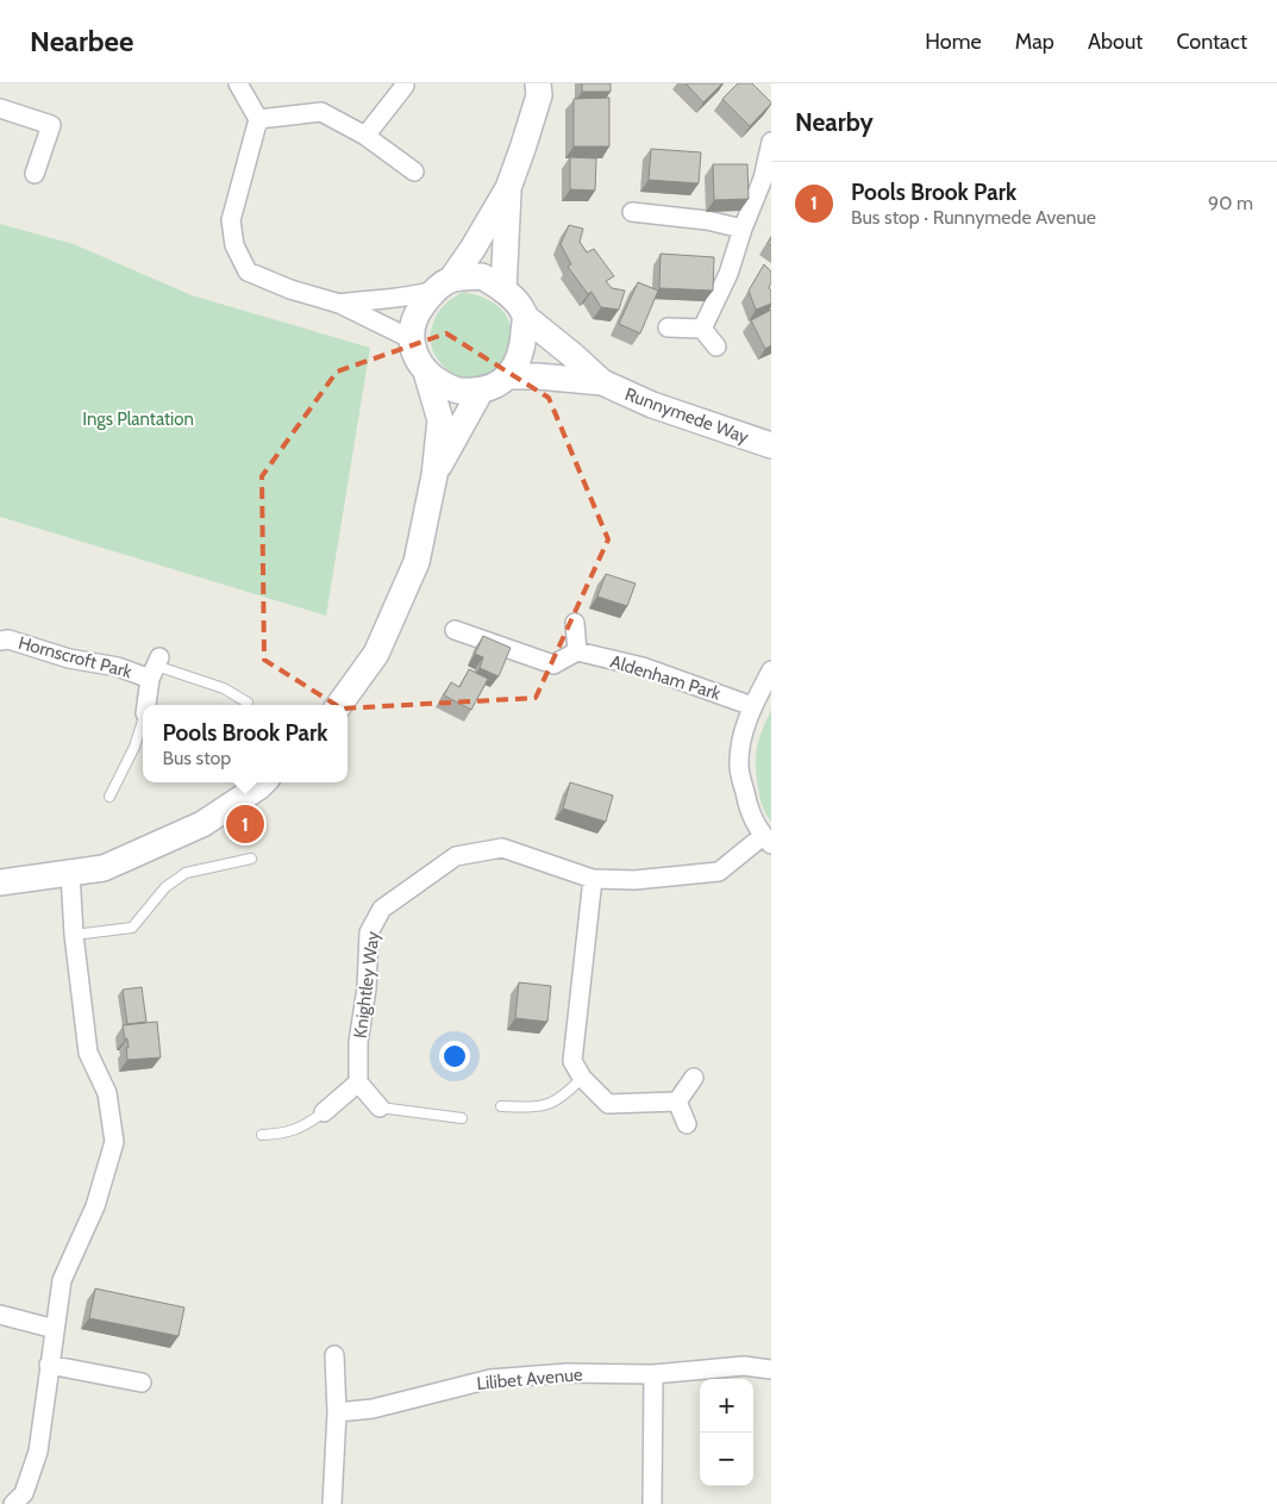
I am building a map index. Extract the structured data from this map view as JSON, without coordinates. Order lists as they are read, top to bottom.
{
  "streets": {
    "street": [
      "Runnymede Way",
      "Hornscroft Park",
      "Aldenham Park",
      "Knightley Way",
      "Lilibet Avenue"
    ]
  },
  "parks": ["Ings Plantation"],
  "page": {
    "header": "Nearbee",
    "nav": [
      "Home",
      "Map",
      "About",
      "Contact"
    ],
    "heading": "Nearby",
    "list": [
      {
        "mark": "1",
        "name": "Pools Brook Park",
        "note": "Bus stop · Runnymede Avenue",
        "value": "90 m"
      }
    ],
    "popup": ["Pools Brook Park", "Bus stop"],
    "pins": "1",
    "map_buttons": ["+", "−"]
  }
}
